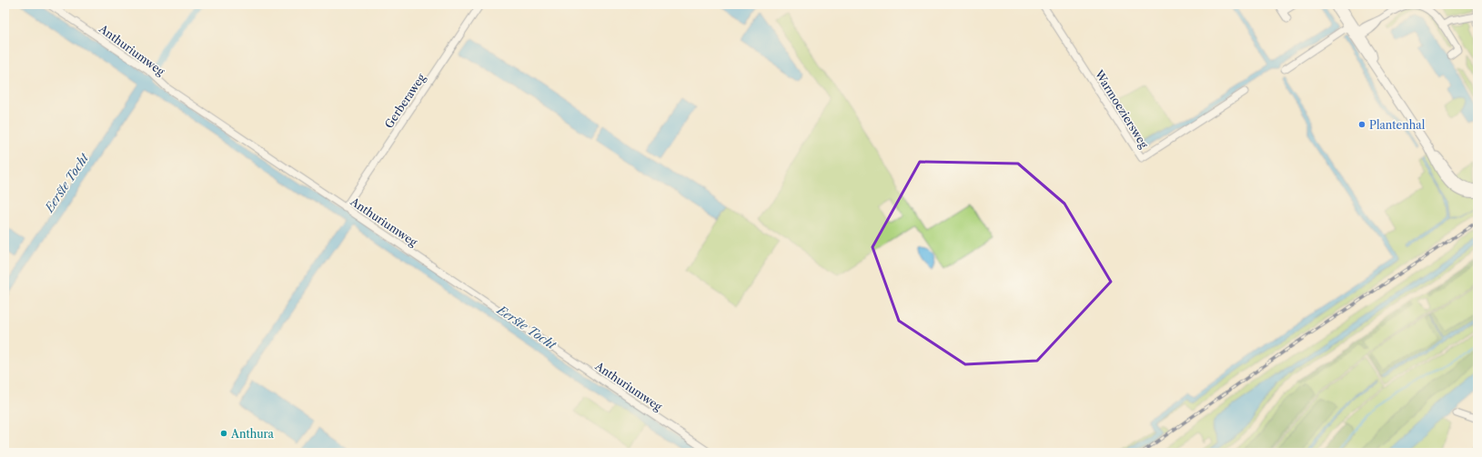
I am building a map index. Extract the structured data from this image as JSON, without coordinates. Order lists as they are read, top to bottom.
{
  "streets": {
    "street": ["Anthuriumweg", "Gerberaweg", "Warmoeziersweg"]
  },
  "crossings": [
    ["Anthuriumweg", "Gerberaweg"]
  ],
  "water": ["Eerste Tocht"],
  "places": ["Plantenhal", "Anthura"]
}
